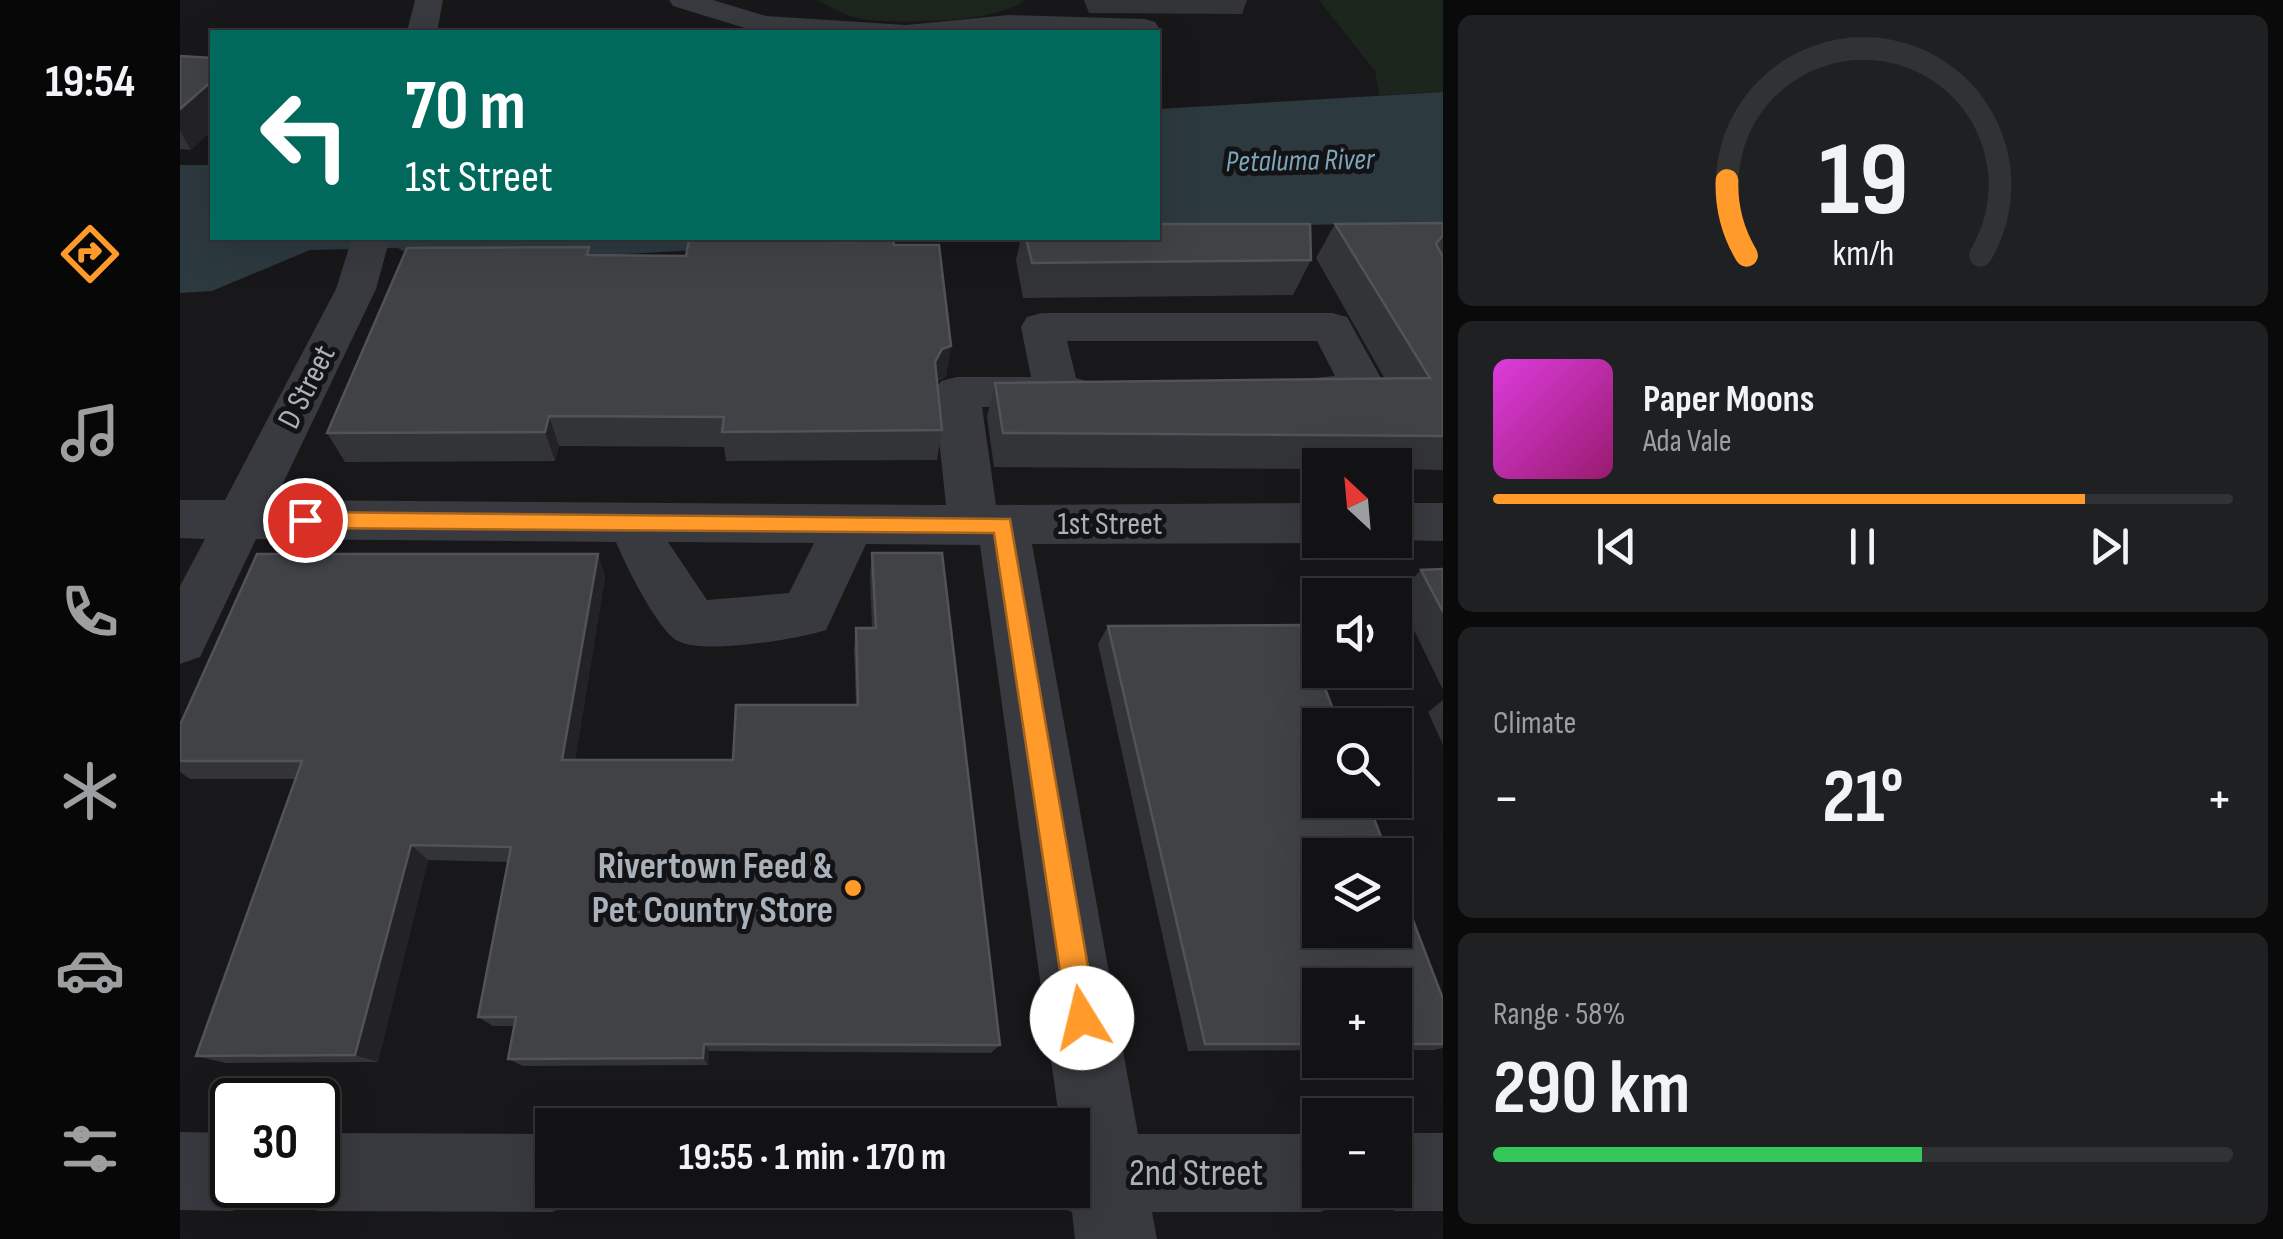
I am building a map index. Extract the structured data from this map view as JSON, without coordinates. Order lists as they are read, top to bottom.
{
  "streets": {
    "street": ["D Street", "1st Street", "2nd Street"]
  },
  "crossings": [
    ["D Street", "1st Street"]
  ],
  "water": ["Petaluma River"],
  "places": ["Rivertown Feed & Pet Country Store"],
  "north": "top left",
  "page": {
    "tabs": "19:54",
    "turn": ["70 m", "1st Street"],
    "song": ["Paper Moons", "Ada Vale"],
    "map_buttons": ["+", "−"],
    "tile": [
      "Climate",
      ["Range · 58%", "290 km"]
    ],
    "heat": ["−", "21°", "+"],
    "limit": "30",
    "trip": "19:55 · 1 min · 170 m",
    "gauge": ["19", "km/h"]
  }
}
